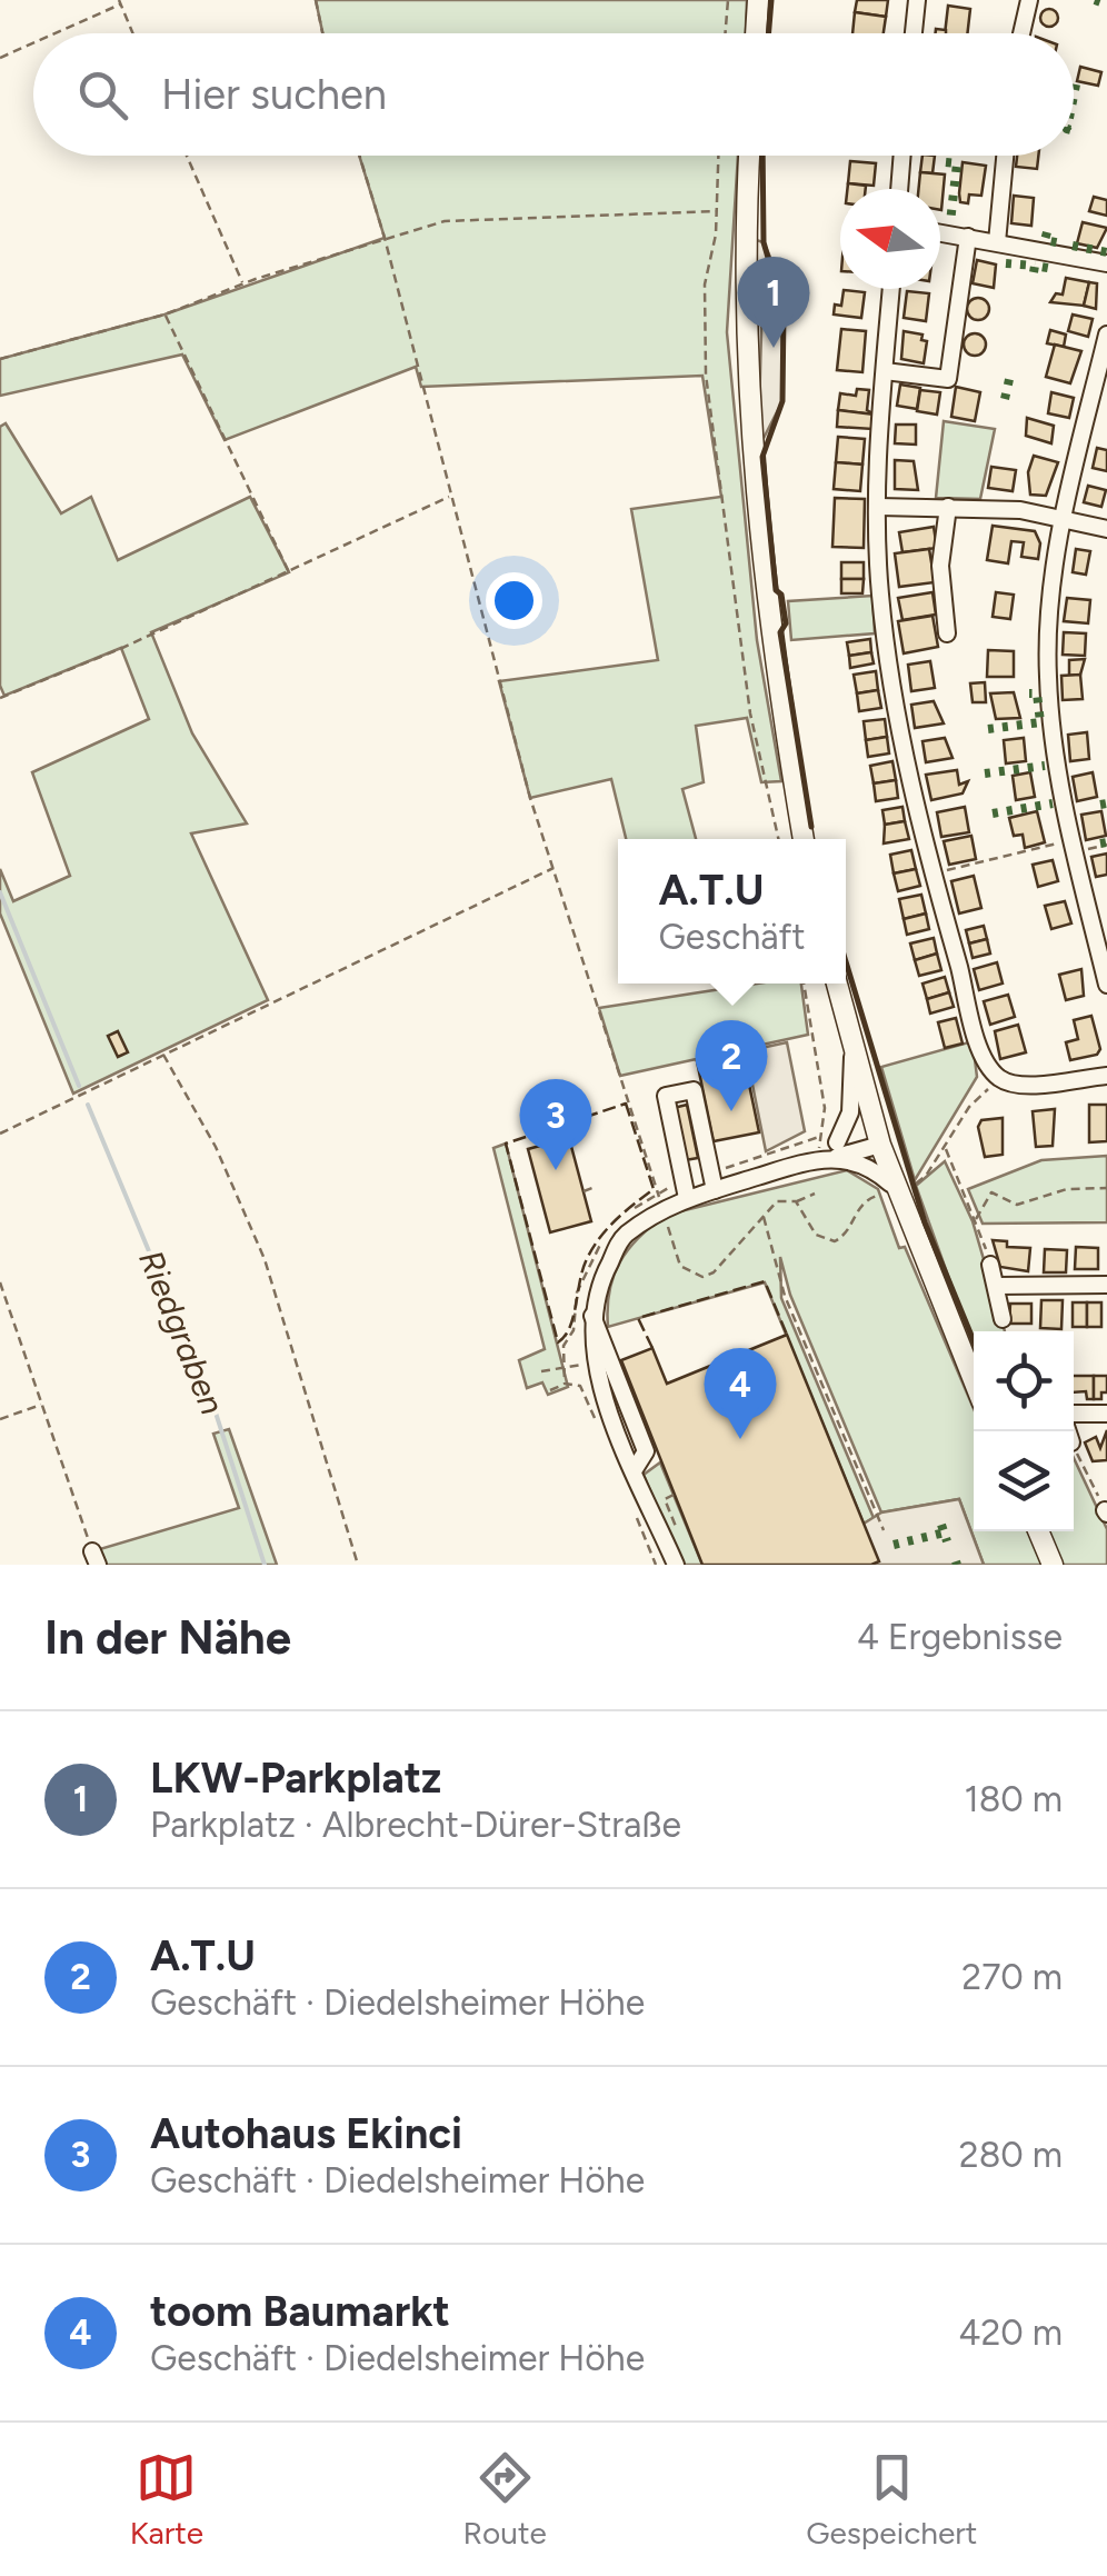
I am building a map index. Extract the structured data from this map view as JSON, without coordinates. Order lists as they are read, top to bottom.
{
  "water": ["Riedgraben"],
  "north": "left",
  "page": {
    "search": "Hier suchen",
    "pins": [
      "1",
      "2",
      "3",
      "4"
    ],
    "popup": ["A.T.U", "Geschäft"],
    "heading": ["In der Nähe", "4 Ergebnisse"],
    "list": [
      {
        "mark": "1",
        "name": "LKW-Parkplatz",
        "note": "Parkplatz · Albrecht-Dürer-Straße",
        "value": "180 m"
      },
      {
        "mark": "2",
        "name": "A.T.U",
        "note": "Geschäft · Diedelsheimer Höhe",
        "value": "270 m"
      },
      {
        "mark": "3",
        "name": "Autohaus Ekinci",
        "note": "Geschäft · Diedelsheimer Höhe",
        "value": "280 m"
      },
      {
        "mark": "4",
        "name": "toom Baumarkt",
        "note": "Geschäft · Diedelsheimer Höhe",
        "value": "420 m"
      }
    ],
    "nav": ["Karte", "Route", "Gespeichert"]
  }
}
